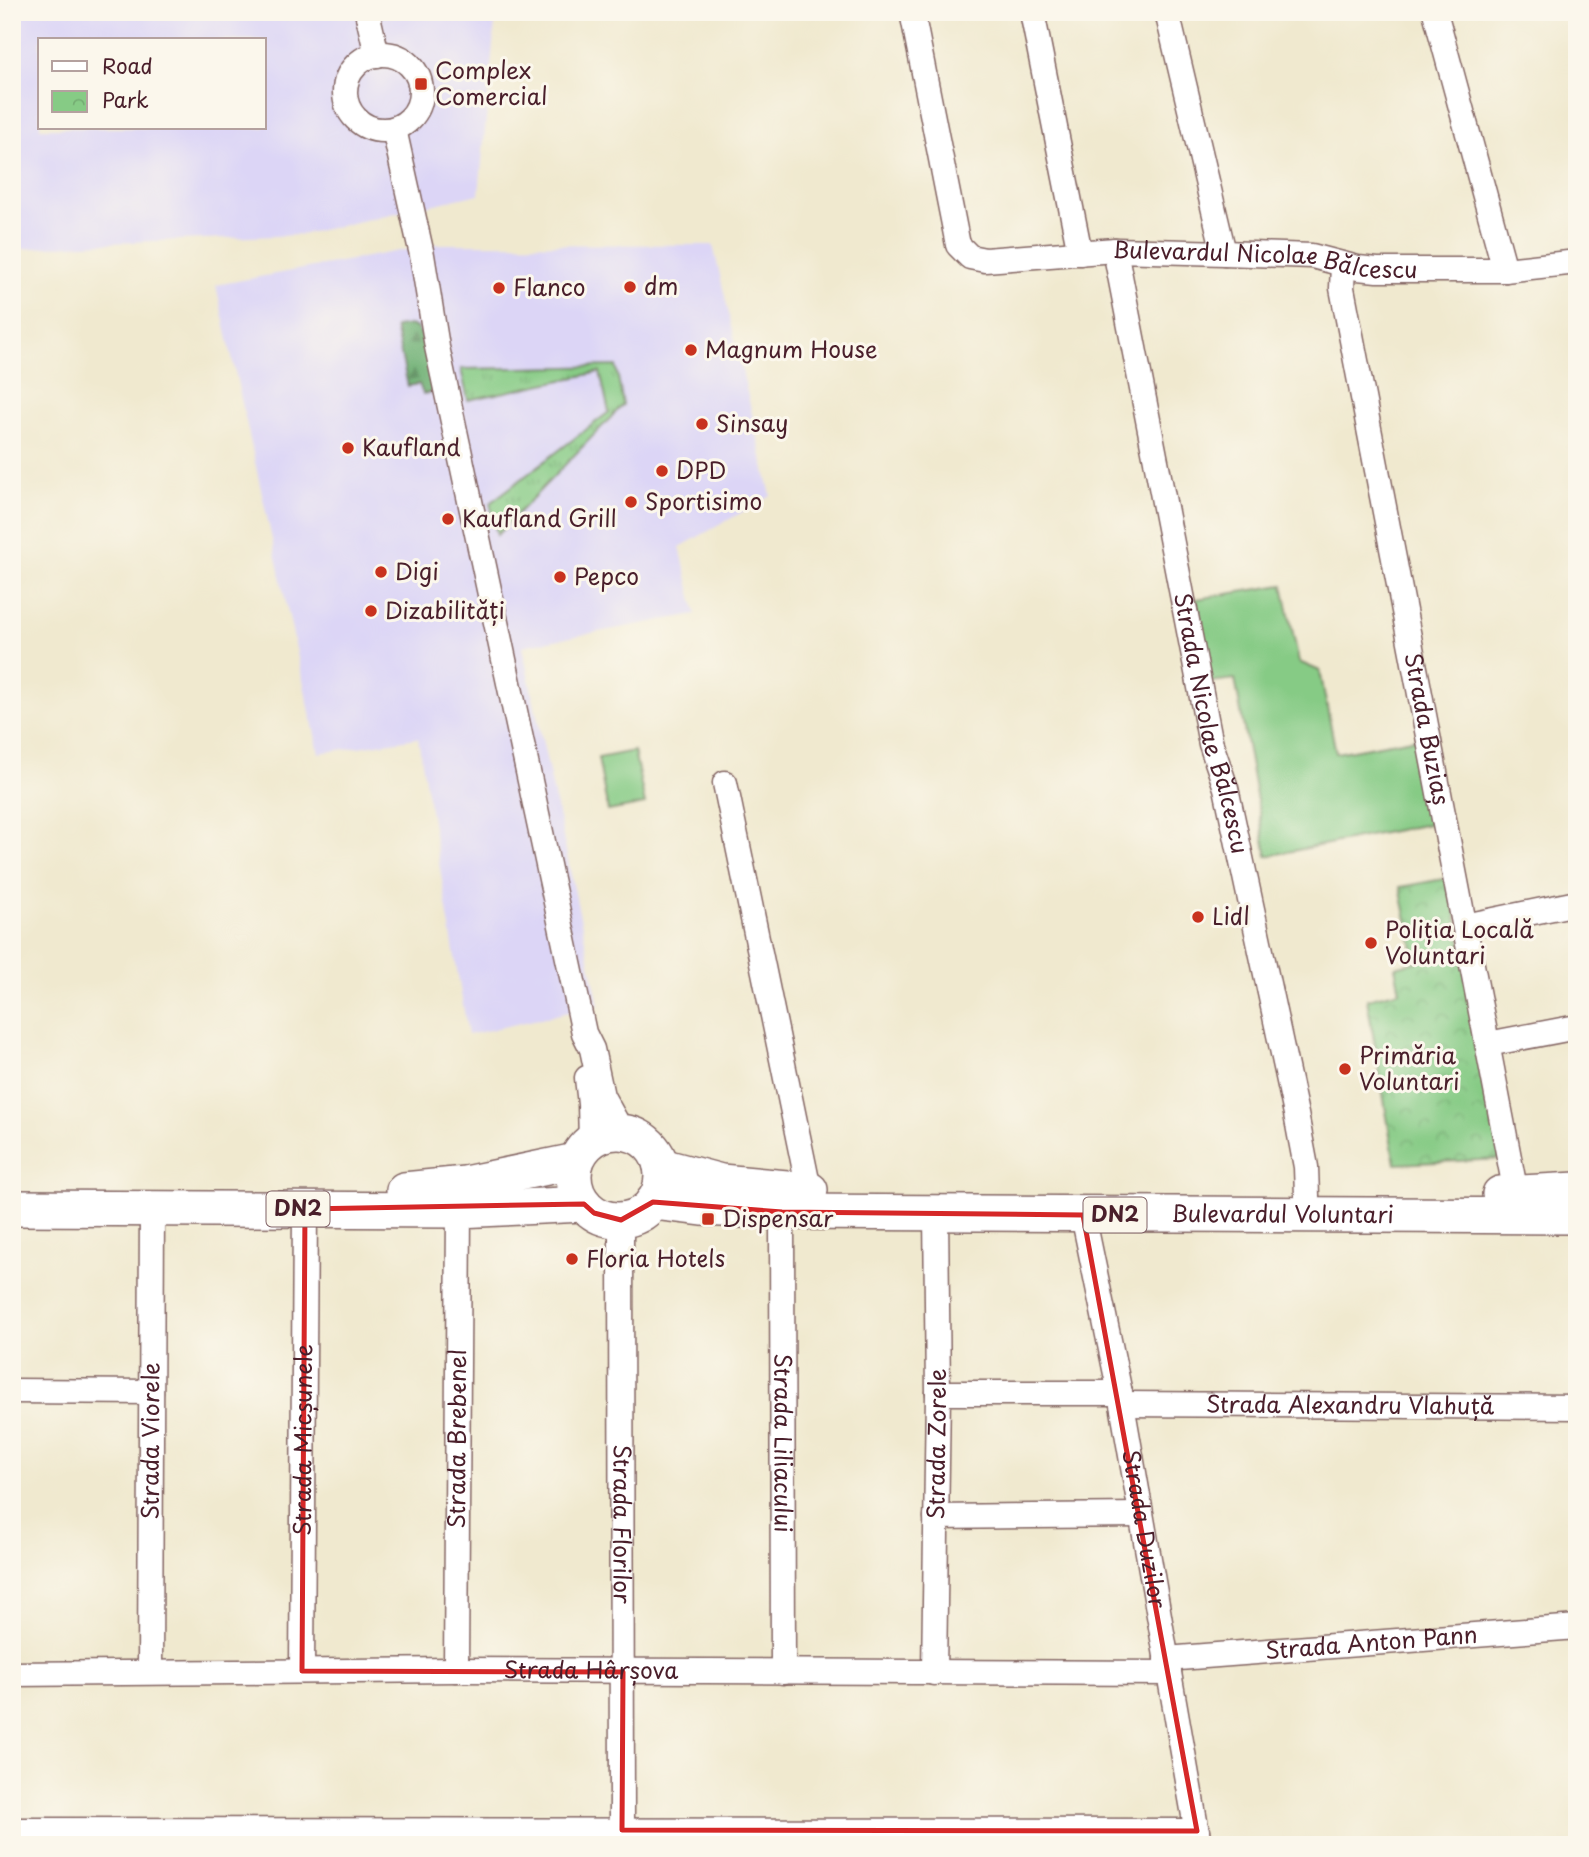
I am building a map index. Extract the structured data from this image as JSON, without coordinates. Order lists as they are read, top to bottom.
{
  "streets": {
    "highway": ["DN2", "Bulevardul Voluntari"],
    "street": [
      "Bulevardul Nicolae Bălcescu",
      "Strada Nicolae Bălcescu",
      "Strada Buziaș",
      "Strada Alexandru Vlahuță",
      "Strada Micșunele",
      "Strada Brebenel",
      "Strada Viorele",
      "Strada Liliacului",
      "Strada Zorele",
      "Strada Florilor",
      "Strada Duzilor",
      "Strada Anton Pann",
      "Strada Hârșova"
    ]
  },
  "crossings": [
    ["Bulevardul Nicolae Bălcescu", "Strada Nicolae Bălcescu"],
    ["Bulevardul Nicolae Bălcescu", "Strada Buziaș"],
    ["Strada Nicolae Bălcescu", "Bulevardul Voluntari"],
    ["Strada Buziaș", "Bulevardul Voluntari"],
    ["DN2", "Bulevardul Voluntari"],
    ["DN2", "Strada Micșunele"],
    ["DN2", "Strada Brebenel"],
    ["DN2", "Strada Viorele"],
    ["DN2", "Strada Florilor"],
    ["Bulevardul Voluntari", "Strada Liliacului"],
    ["Bulevardul Voluntari", "Strada Zorele"],
    ["Bulevardul Voluntari", "Strada Florilor"],
    ["Bulevardul Voluntari", "Strada Duzilor"],
    ["Strada Alexandru Vlahuță", "Strada Zorele"],
    ["Strada Alexandru Vlahuță", "Strada Duzilor"],
    ["Strada Micșunele", "Strada Hârșova"],
    ["Strada Brebenel", "Strada Hârșova"],
    ["Strada Viorele", "Strada Hârșova"],
    ["Strada Liliacului", "Strada Hârșova"],
    ["Strada Zorele", "Strada Hârșova"],
    ["Strada Florilor", "Strada Hârșova"],
    ["Strada Duzilor", "Strada Anton Pann"],
    ["Strada Duzilor", "Strada Hârșova"],
    ["Strada Anton Pann", "Strada Hârșova"]
  ],
  "places": {
    "transit": ["Complex Comercial", "Dispensar"],
    "other": [
      "dm",
      "Flanco",
      "Magnum House",
      "Sinsay",
      "Kaufland",
      "DPD",
      "Sportisimo",
      "Kaufland Grill",
      "Digi",
      "Pepco",
      "Dizabilități",
      "Lidl",
      "Poliția Locală Voluntari",
      "Primăria Voluntari",
      "Floria Hotels"
    ]
  },
  "legend": ["Road", "Park"]
}
